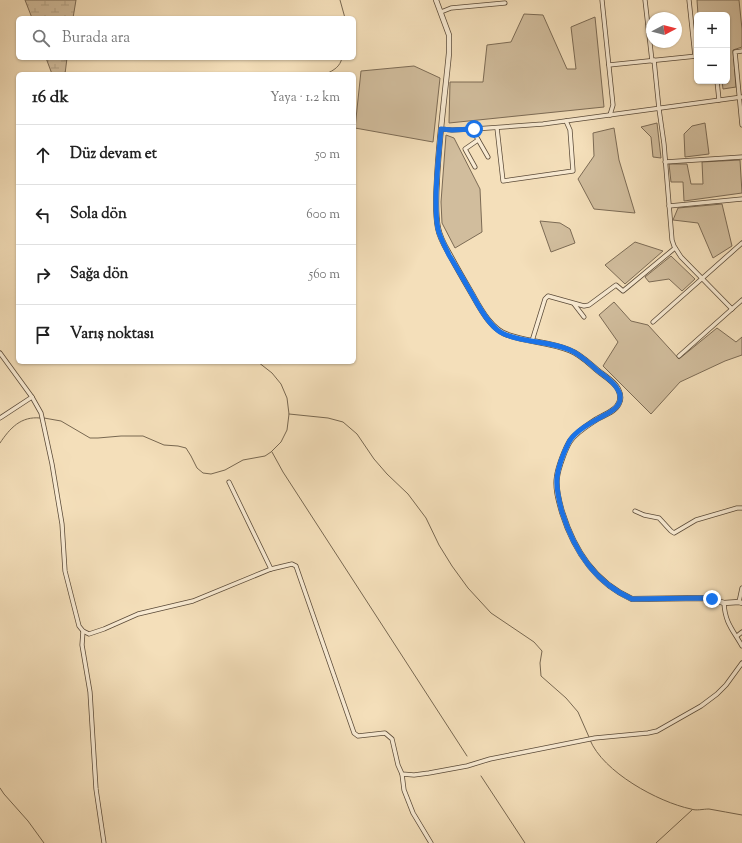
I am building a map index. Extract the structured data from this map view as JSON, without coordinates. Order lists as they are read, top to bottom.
{
  "north": "right",
  "page": {
    "map_buttons": ["+", "−"],
    "search": "Burada ara",
    "heading": ["16 dk", "Yaya · 1.2 km"],
    "list": [
      ["Düz devam et", "50 m"],
      ["Sola dön", "600 m"],
      ["Sağa dön", "560 m"],
      "Varış noktası"
    ]
  }
}
